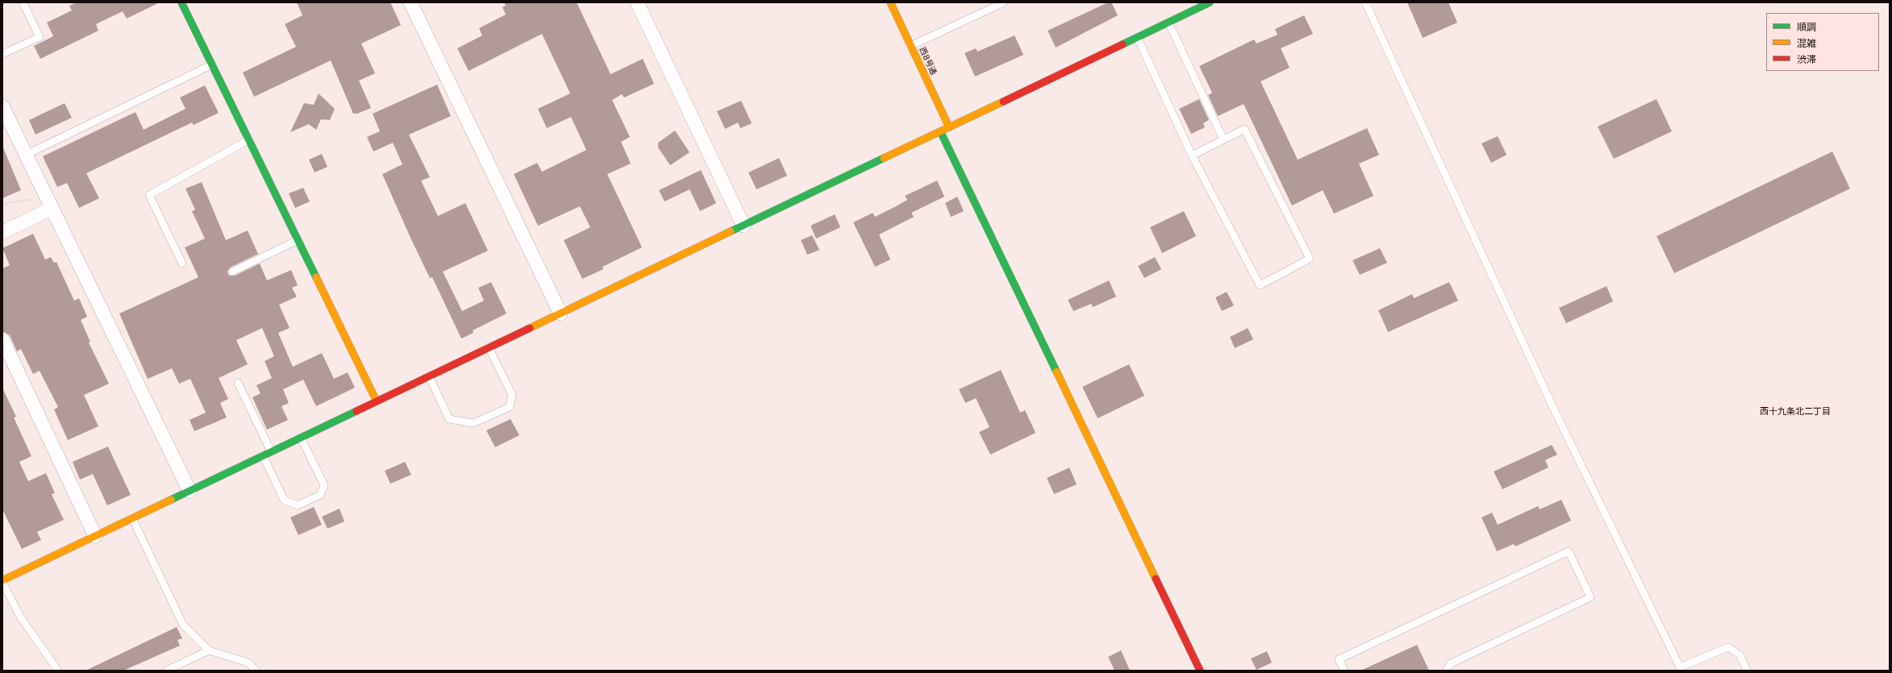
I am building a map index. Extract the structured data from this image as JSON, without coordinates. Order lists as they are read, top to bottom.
{
  "streets": {
    "street": ["西8号通"]
  },
  "districts": ["西十九条北二丁目"],
  "legend": ["順調", "混雑", "渋滞"]
}
